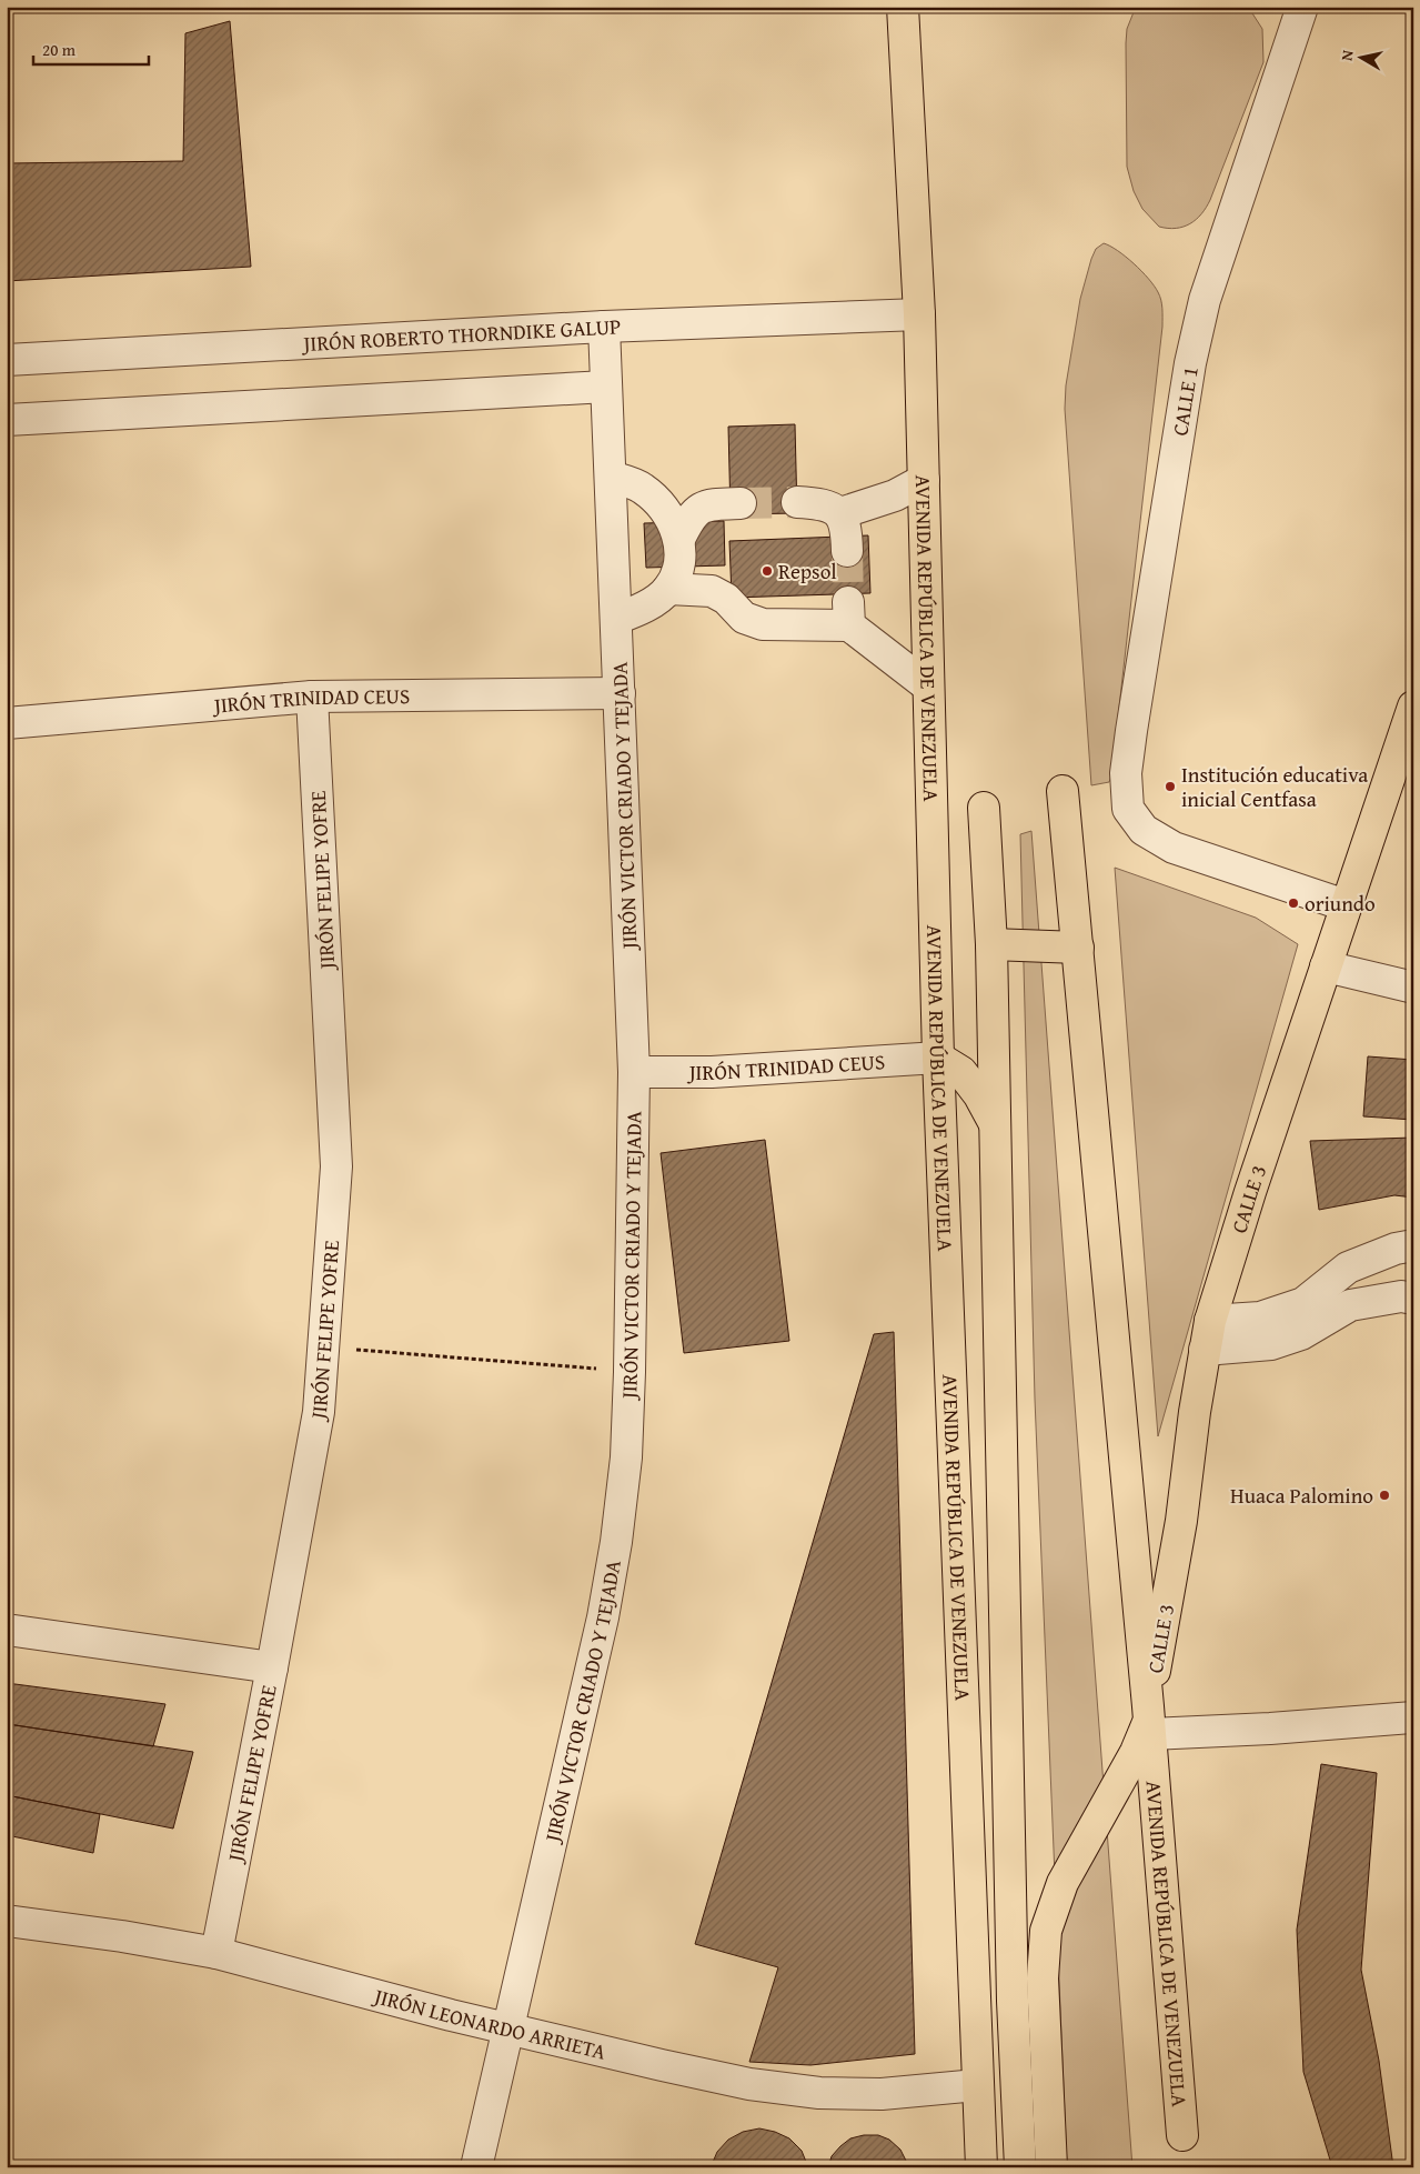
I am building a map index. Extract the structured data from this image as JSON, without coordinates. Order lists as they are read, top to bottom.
{
  "streets": {
    "main road": ["AVENIDA REPÚBLICA DE VENEZUELA", "CALLE 3"],
    "street": [
      "JIRÓN ROBERTO THORNDIKE GALUP",
      "CALLE 1",
      "JIRÓN TRINIDAD CEUS",
      "JIRÓN VICTOR CRIADO Y TEJADA",
      "JIRÓN FELIPE YOFRE",
      "JIRÓN LEONARDO ARRIETA"
    ]
  },
  "crossings": [
    ["JIRÓN ROBERTO THORNDIKE GALUP", "AVENIDA REPÚBLICA DE VENEZUELA"],
    ["JIRÓN ROBERTO THORNDIKE GALUP", "JIRÓN VICTOR CRIADO Y TEJADA"],
    ["CALLE 1", "CALLE 3"],
    ["AVENIDA REPÚBLICA DE VENEZUELA", "JIRÓN TRINIDAD CEUS"],
    ["AVENIDA REPÚBLICA DE VENEZUELA", "CALLE 3"],
    ["AVENIDA REPÚBLICA DE VENEZUELA", "JIRÓN LEONARDO ARRIETA"],
    ["JIRÓN TRINIDAD CEUS", "JIRÓN VICTOR CRIADO Y TEJADA"],
    ["JIRÓN TRINIDAD CEUS", "JIRÓN FELIPE YOFRE"],
    ["JIRÓN VICTOR CRIADO Y TEJADA", "JIRÓN LEONARDO ARRIETA"],
    ["JIRÓN FELIPE YOFRE", "JIRÓN LEONARDO ARRIETA"]
  ],
  "places": [
    "Repsol",
    "Institución educativa inicial Centfasa",
    "oriundo",
    "Huaca Palomino"
  ],
  "scale_bar": "20 m",
  "north": "left"
}
